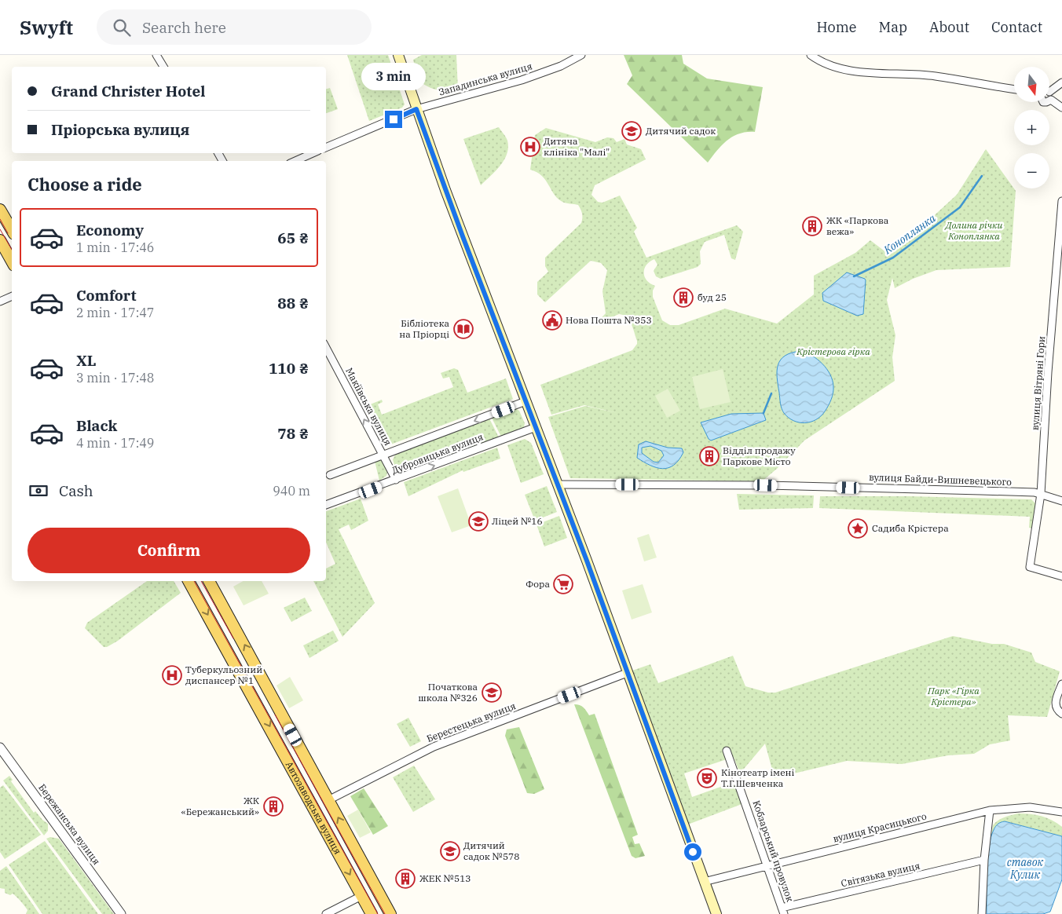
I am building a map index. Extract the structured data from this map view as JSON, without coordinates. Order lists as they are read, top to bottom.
{
  "streets": {
    "main road": ["Автозаводська вулиця"],
    "street": [
      "Западинська вулиця",
      "вулиця Вітряні Гори",
      "Макіївська вулиця",
      "Дубровицька вулиця",
      "вулиця Байди-Вишневецького",
      "Берестецька вулиця",
      "Бережанська вулиця",
      "вулиця Красицького",
      "Кобзарський провулок",
      "Світязька вулиця"
    ]
  },
  "crossings": [
    ["вулиця Вітряні Гори", "вулиця Байди-Вишневецького"],
    ["Макіївська вулиця", "Дубровицька вулиця"],
    ["Берестецька вулиця", "Автозаводська вулиця"],
    ["вулиця Красицького", "Кобзарський провулок"],
    ["Кобзарський провулок", "Світязька вулиця"]
  ],
  "one_way": ["Макіївська вулиця"],
  "water": ["Коноплянка", "ставок Кулик"],
  "parks": ["Долина річки Коноплянка", "Крістерова гірка", "Парк «Гірка Крістера»"],
  "places": {
    "school or university": [
      "Дитячий садок",
      "Ліцей №16",
      "Початкова школа №326",
      "Дитячий садок №578"
    ],
    "hospital": ["Дитяча клініка \"Малі\"", "Туберкульозний диспансер №1"],
    "building": [
      "ЖК «Паркова вежа»",
      "буд 25",
      "Відділ продажу Паркове Місто",
      "ЖК «Бережанський»",
      "ЖЕК №513"
    ],
    "public building": ["Нова Пошта №353"],
    "library": ["Бібліотека на Пріорці"],
    "place": ["Садиба Крістера"],
    "supermarket": ["Фора"],
    "theatre": ["Кінотеатр імені Т.Г.Шевченка"]
  },
  "north": "bottom",
  "page": {
    "header": "Swyft",
    "search": "Search here",
    "nav": [
      "Home",
      "Map",
      "About",
      "Contact"
    ],
    "bubble": "3 min",
    "map_buttons": ["+", "−"],
    "banner": ["Grand Christer Hotel", "Пріорська вулиця"],
    "heading": "Choose a ride",
    "list": [
      {
        "name": "Economy",
        "note": "1 min · 17:46",
        "value": "65 ₴"
      },
      {
        "name": "Comfort",
        "note": "2 min · 17:47",
        "value": "88 ₴"
      },
      {
        "name": "XL",
        "note": "3 min · 17:48",
        "value": "110 ₴"
      },
      {
        "name": "Black",
        "note": "4 min · 17:49",
        "value": "78 ₴"
      }
    ],
    "pay": ["Cash", "940 m"],
    "buttons": "Confirm"
  }
}
